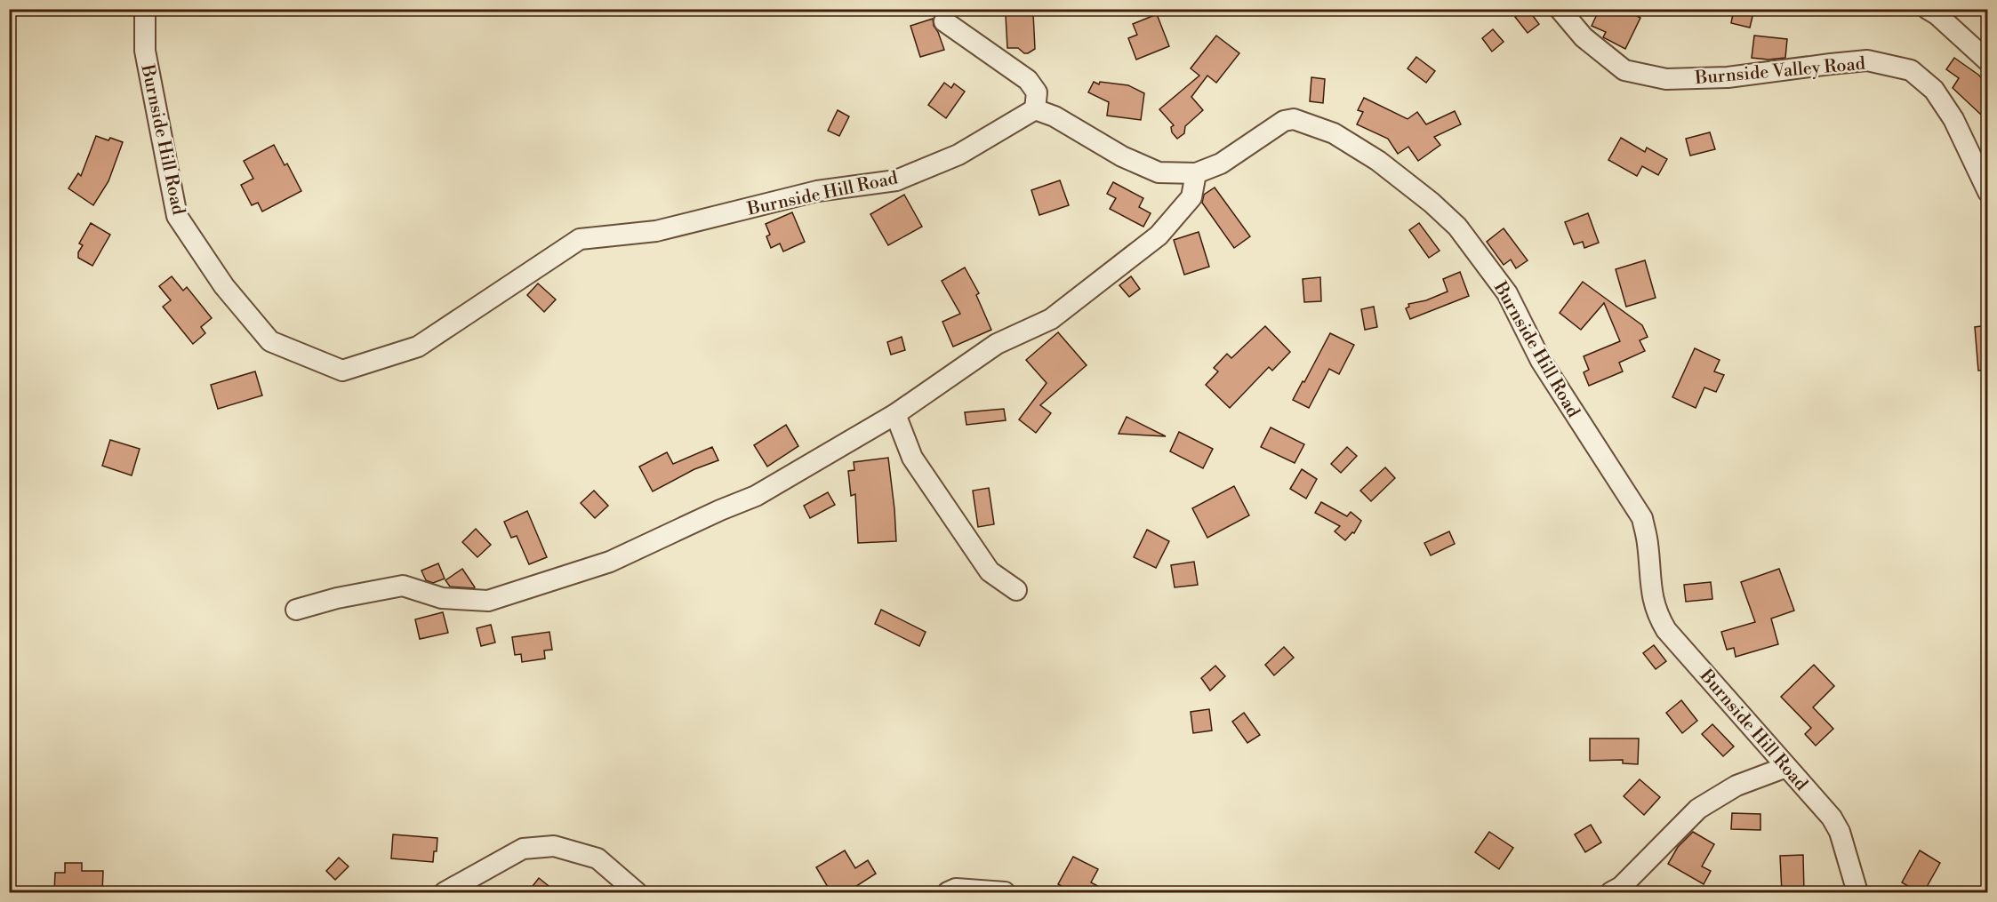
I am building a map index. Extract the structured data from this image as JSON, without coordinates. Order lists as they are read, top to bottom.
{
  "streets": {
    "street": ["Burnside Valley Road", "Burnside Hill Road"]
  }
}
